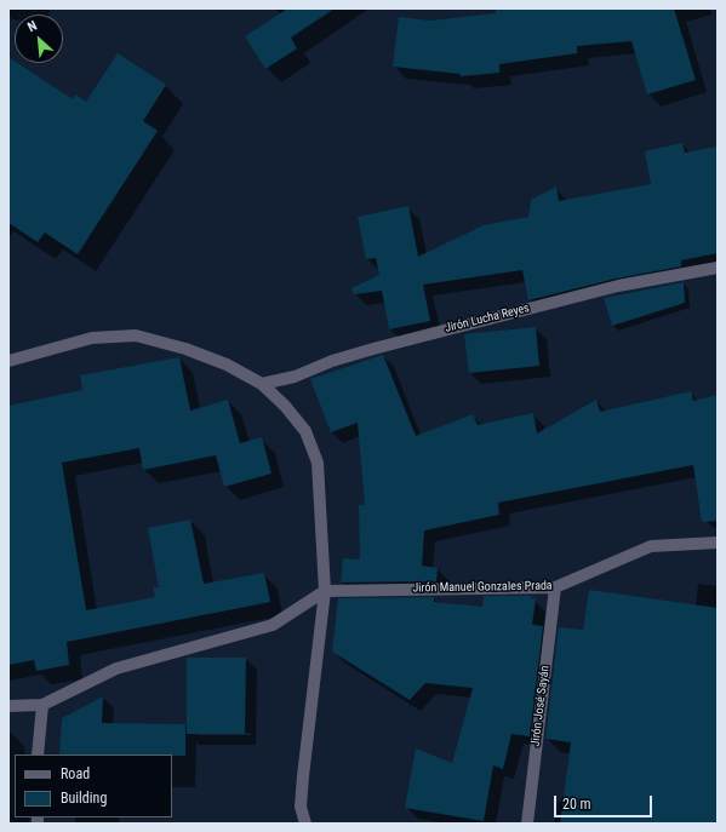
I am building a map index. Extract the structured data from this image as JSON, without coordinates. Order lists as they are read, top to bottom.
{
  "streets": {
    "street": ["Jirón Lucha Reyes", "Jirón Manuel Gonzales Prada", "Jirón José Sayán"]
  },
  "crossings": [
    ["Jirón Manuel Gonzales Prada", "Jirón José Sayán"]
  ],
  "legend": ["Road", "Building"],
  "scale_bar": "20 m",
  "north": "top left"
}
